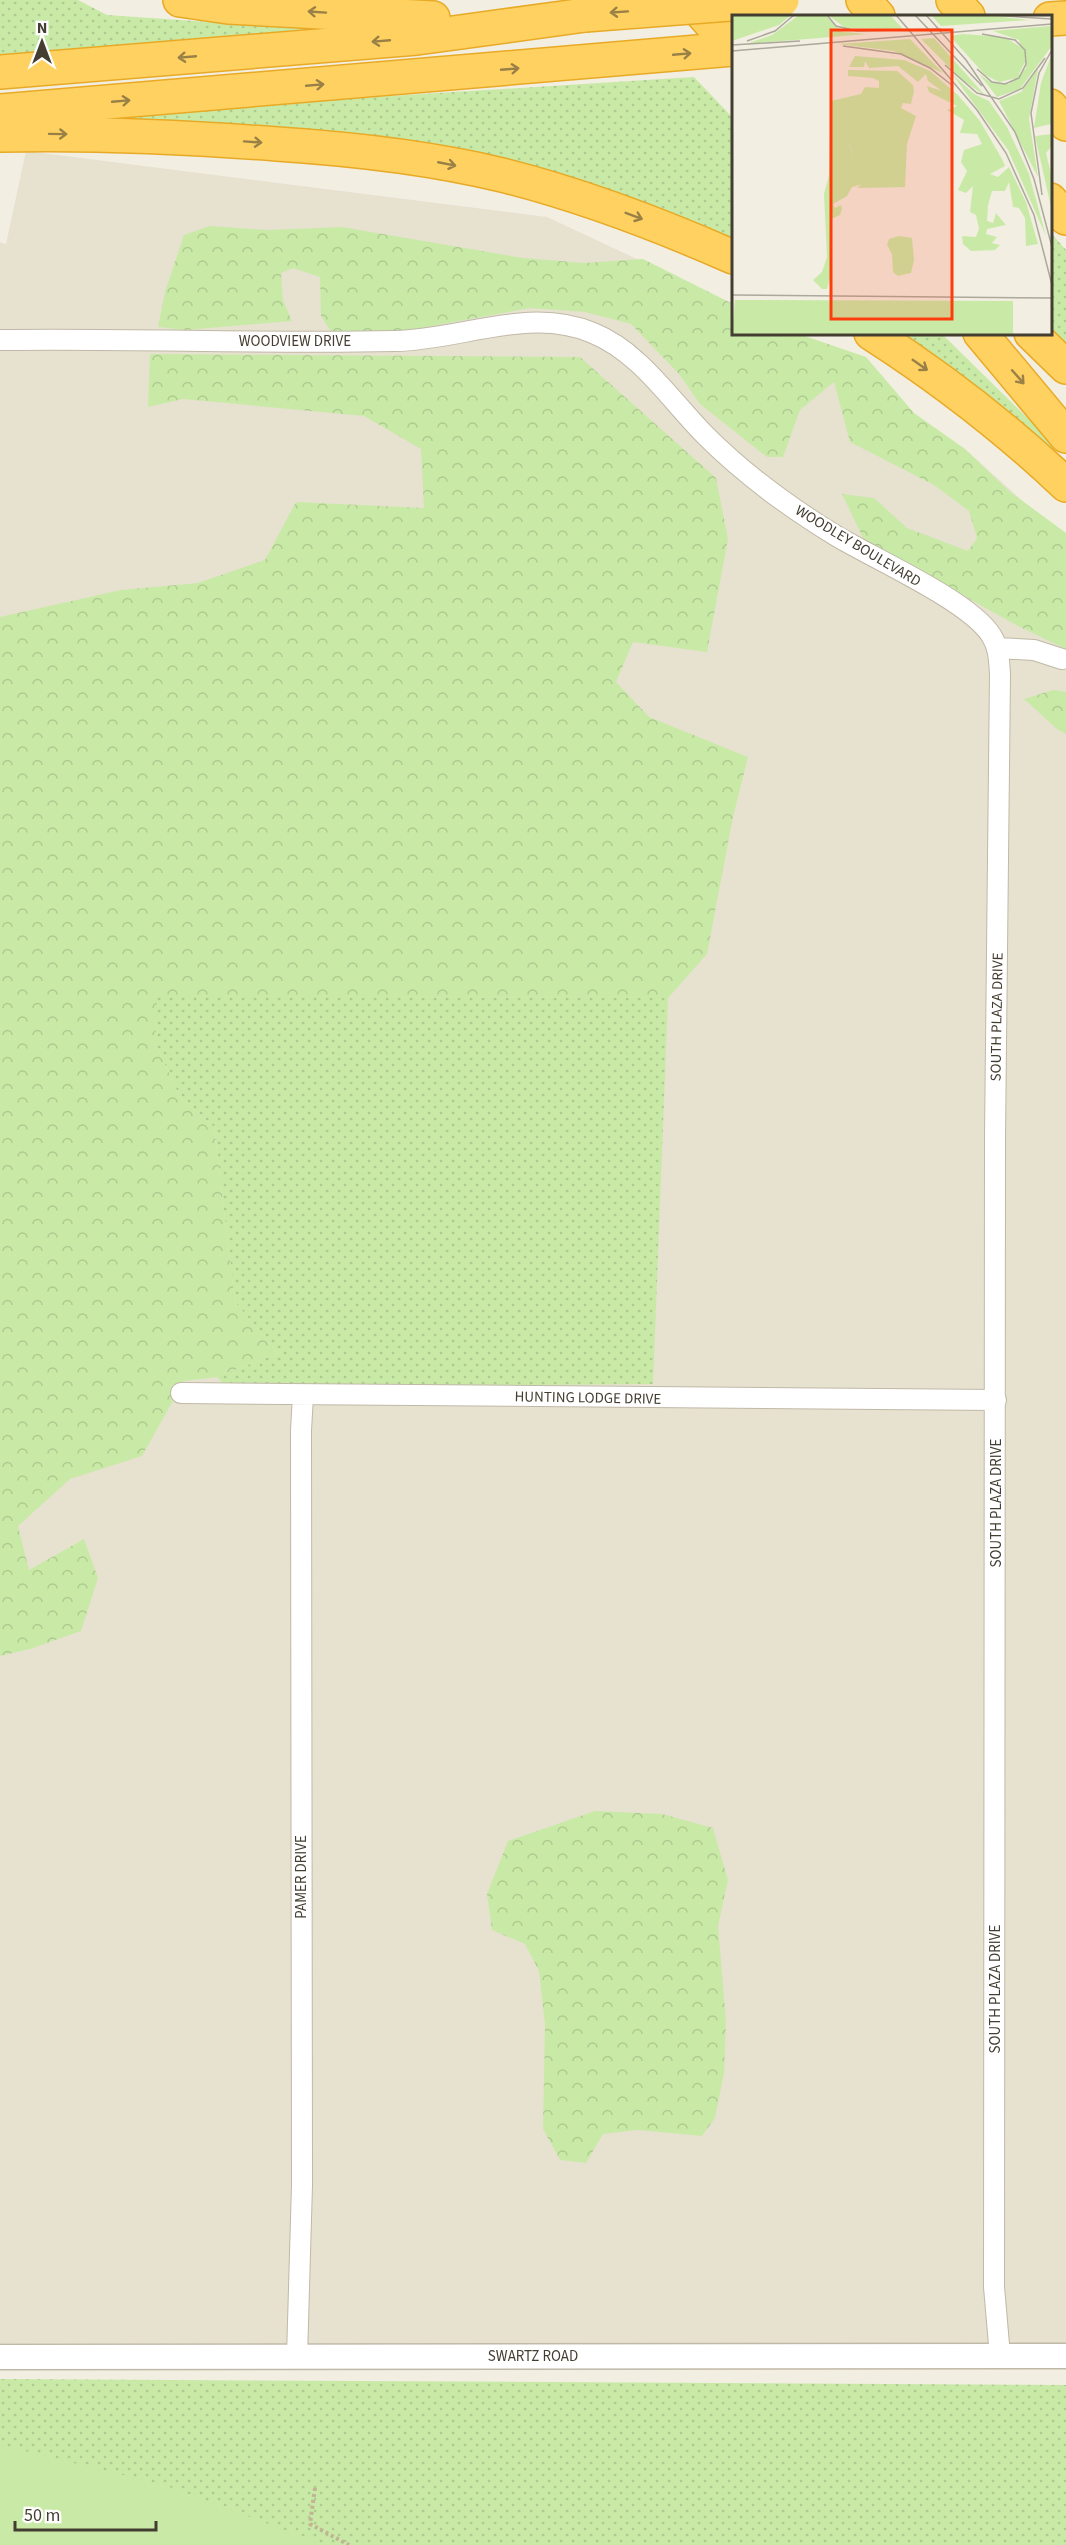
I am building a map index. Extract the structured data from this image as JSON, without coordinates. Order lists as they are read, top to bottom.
{
  "streets": {
    "street": [
      "WOODVIEW DRIVE",
      "WOODLEY BOULEVARD",
      "SOUTH PLAZA DRIVE",
      "HUNTING LODGE DRIVE",
      "PAMER DRIVE",
      "SWARTZ ROAD"
    ]
  },
  "crossings": [
    ["WOODVIEW DRIVE", "WOODLEY BOULEVARD"],
    ["WOODLEY BOULEVARD", "SOUTH PLAZA DRIVE"],
    ["SOUTH PLAZA DRIVE", "HUNTING LODGE DRIVE"],
    ["SOUTH PLAZA DRIVE", "SWARTZ ROAD"],
    ["HUNTING LODGE DRIVE", "PAMER DRIVE"],
    ["PAMER DRIVE", "SWARTZ ROAD"]
  ],
  "scale_bar": "50 m",
  "north": "top"
}
